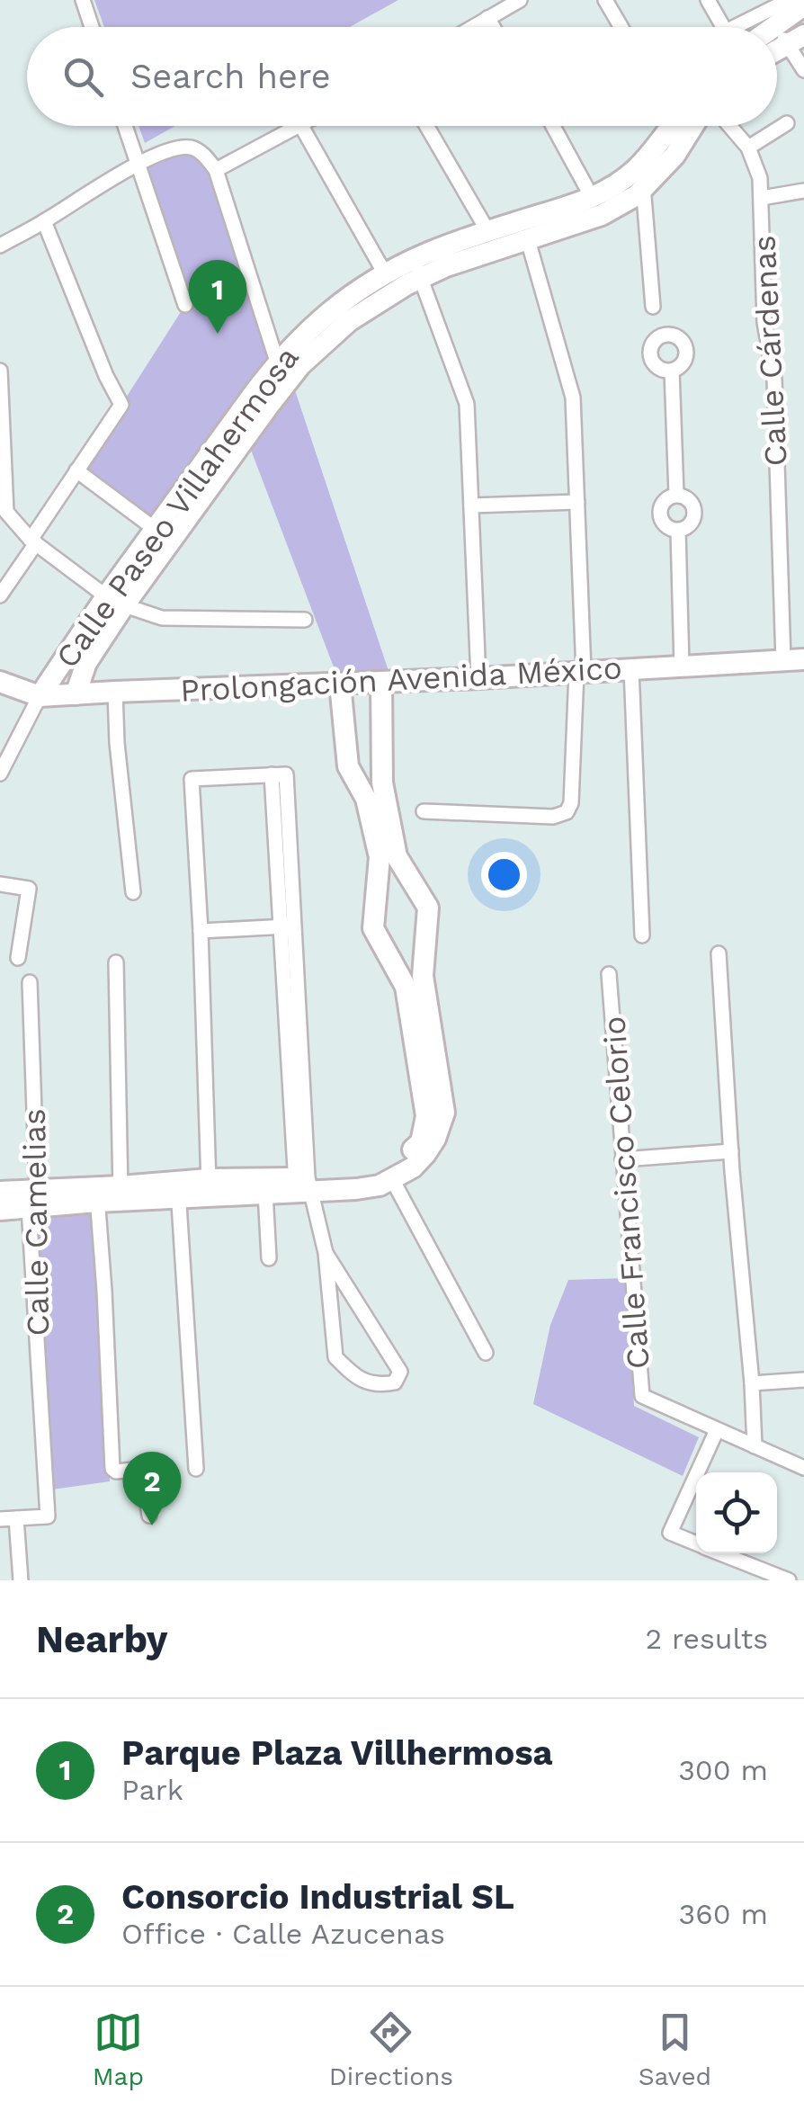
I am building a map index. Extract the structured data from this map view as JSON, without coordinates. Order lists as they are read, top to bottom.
{
  "streets": {
    "street": [
      "Calle Cárdenas",
      "Calle Paseo Villahermosa",
      "Prolongación Avenida México",
      "Calle Francisco Celorio",
      "Calle Camelias"
    ]
  },
  "crossings": [
    ["Calle Cárdenas", "Prolongación Avenida México"],
    ["Calle Paseo Villahermosa", "Prolongación Avenida México"]
  ],
  "page": {
    "search": "Search here",
    "pins": ["1", "2"],
    "heading": ["Nearby", "2 results"],
    "list": [
      {
        "mark": "1",
        "name": "Parque Plaza Villhermosa",
        "note": "Park",
        "value": "300 m"
      },
      {
        "mark": "2",
        "name": "Consorcio Industrial SL",
        "note": "Office · Calle Azucenas",
        "value": "360 m"
      }
    ],
    "nav": ["Map", "Directions", "Saved"]
  }
}
